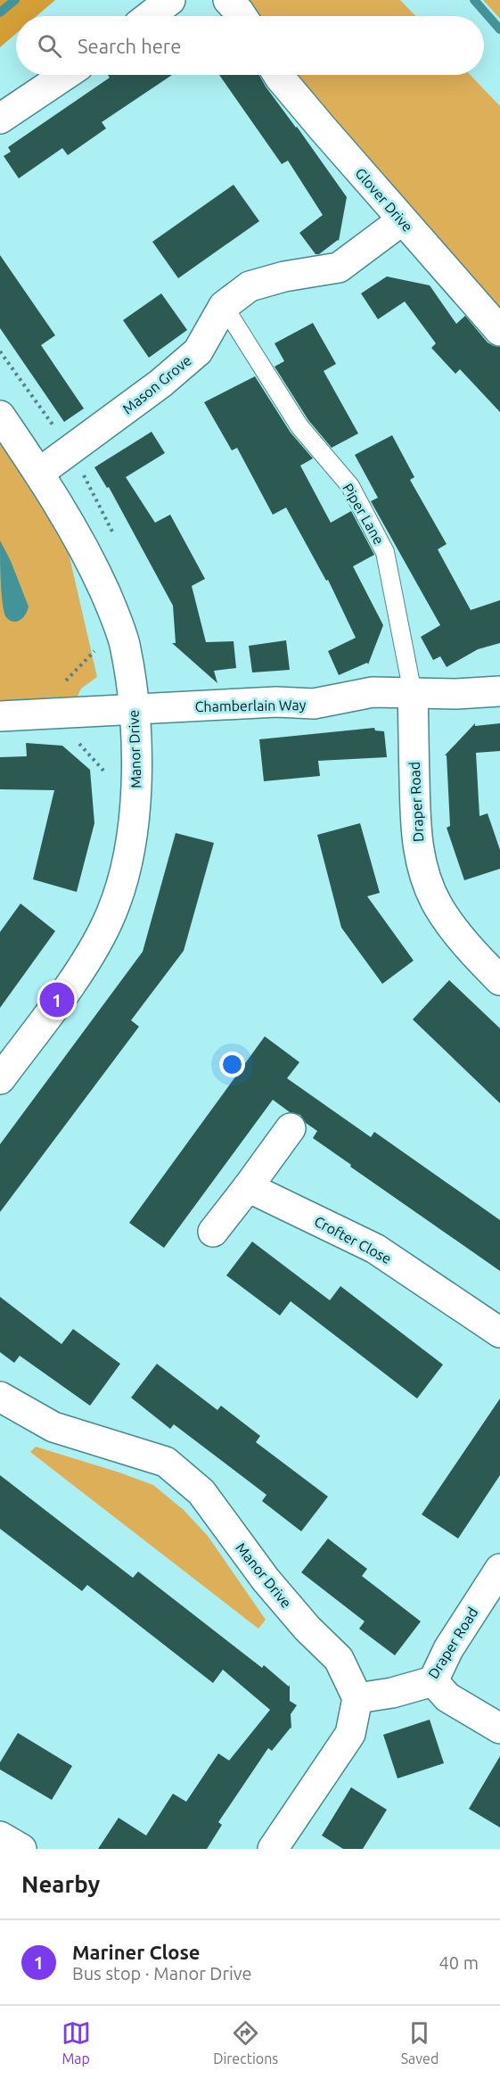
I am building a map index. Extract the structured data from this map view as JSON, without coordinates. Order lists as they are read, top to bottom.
{
  "streets": {
    "street": [
      "Glover Drive",
      "Mason Grove",
      "Chamberlain Way",
      "Manor Drive",
      "Draper Road",
      "Crofter Close"
    ],
    "lane": ["Piper Lane"]
  },
  "crossings": [
    ["Glover Drive", "Mason Grove"],
    ["Mason Grove", "Piper Lane"],
    ["Mason Grove", "Manor Drive"],
    ["Piper Lane", "Chamberlain Way"],
    ["Piper Lane", "Draper Road"],
    ["Chamberlain Way", "Manor Drive"],
    ["Chamberlain Way", "Draper Road"],
    ["Manor Drive", "Draper Road"]
  ],
  "page": {
    "search": "Search here",
    "pins": "1",
    "heading": "Nearby",
    "list": [
      {
        "mark": "1",
        "name": "Mariner Close",
        "note": "Bus stop · Manor Drive",
        "value": "40 m"
      }
    ],
    "nav": ["Map", "Directions", "Saved"]
  }
}
